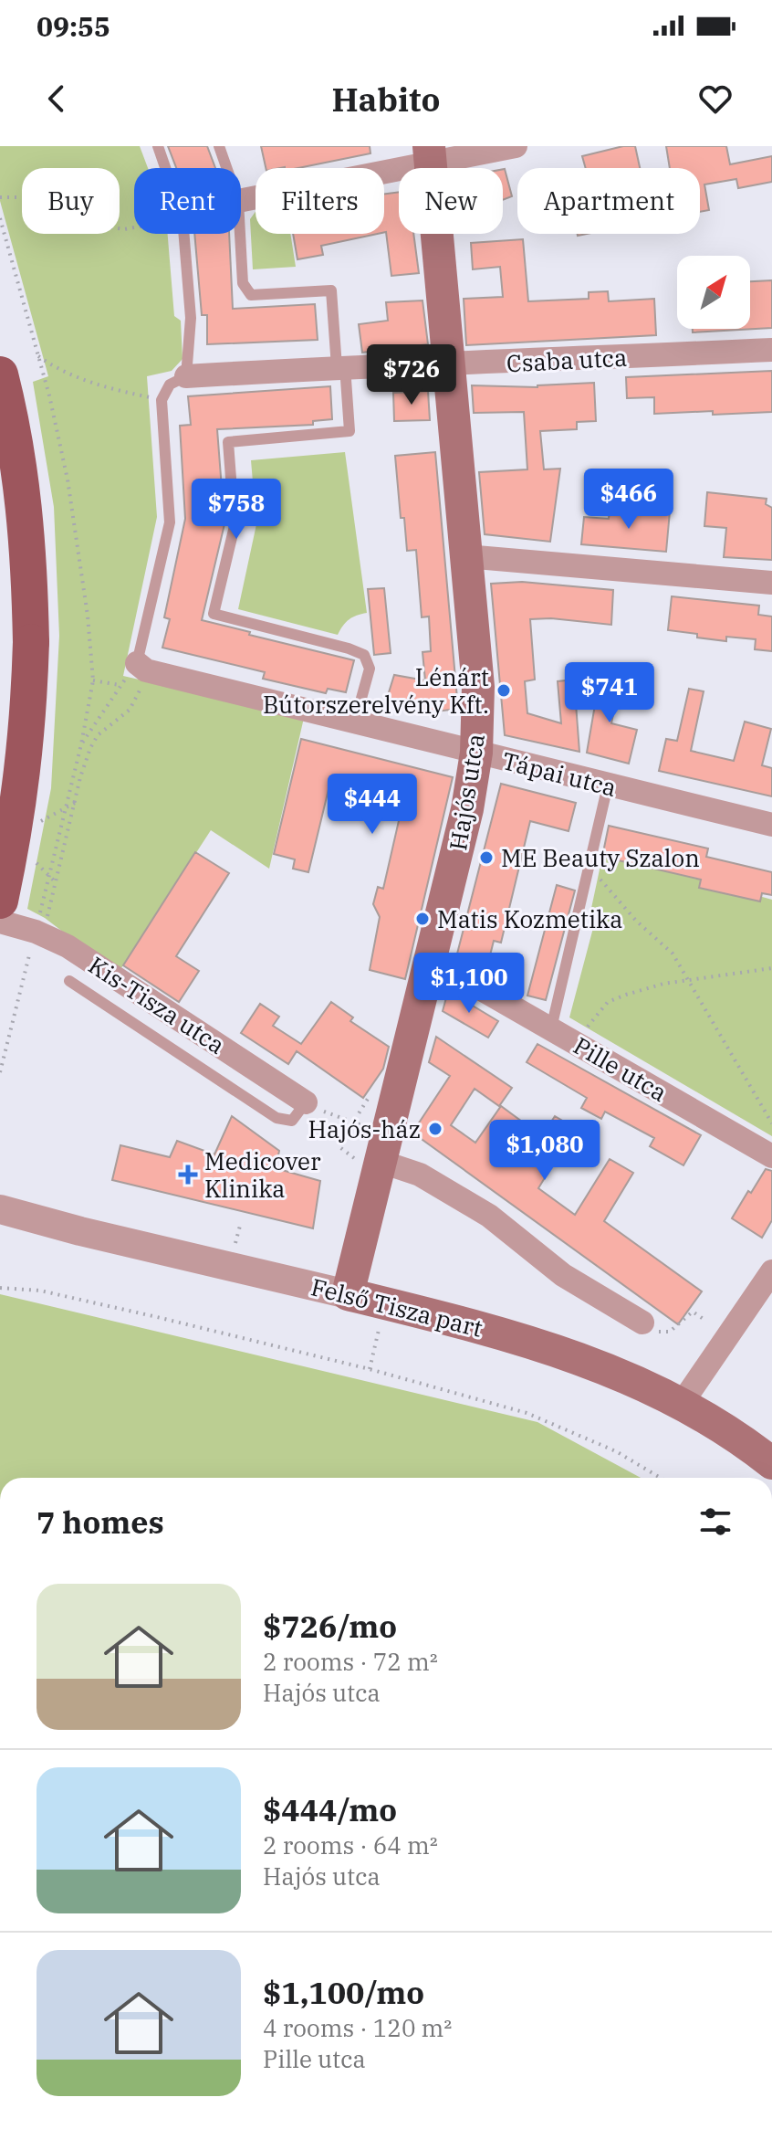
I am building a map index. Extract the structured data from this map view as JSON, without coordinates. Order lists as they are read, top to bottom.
{
  "streets": {
    "main road": ["Hajós utca", "Felső Tisza part"],
    "street": [
      "Csaba utca",
      "Tápai utca",
      "Kis-Tisza utca",
      "Pille utca"
    ]
  },
  "crossings": [
    ["Csaba utca", "Hajós utca"],
    ["Tápai utca", "Hajós utca"],
    ["Hajós utca", "Pille utca"],
    ["Hajós utca", "Felső Tisza part"]
  ],
  "places": {
    "other": [
      "Lénárt Bútorszerelvény Kft.",
      "ME Beauty Szalon",
      "Matis Kozmetika",
      "Hajós-ház"
    ],
    "health": ["Medicover Klinika"]
  },
  "north": "top right",
  "page": {
    "status": "09:55",
    "header": "Habito",
    "chip": [
      "Buy",
      "Rent",
      "Filters",
      "New",
      "Apartment"
    ],
    "price": [
      "$726",
      "$466",
      "$758",
      "$741",
      "$444",
      "$1,100",
      "$1,080"
    ],
    "heading": "7 homes",
    "list": [
      {
        "name": "$726/mo",
        "note": "2 rooms · 72 m² · Hajós utca"
      },
      {
        "name": "$444/mo",
        "note": "2 rooms · 64 m² · Hajós utca"
      },
      {
        "name": "$1,100/mo",
        "note": "4 rooms · 120 m² · Pille utca"
      }
    ]
  }
}
